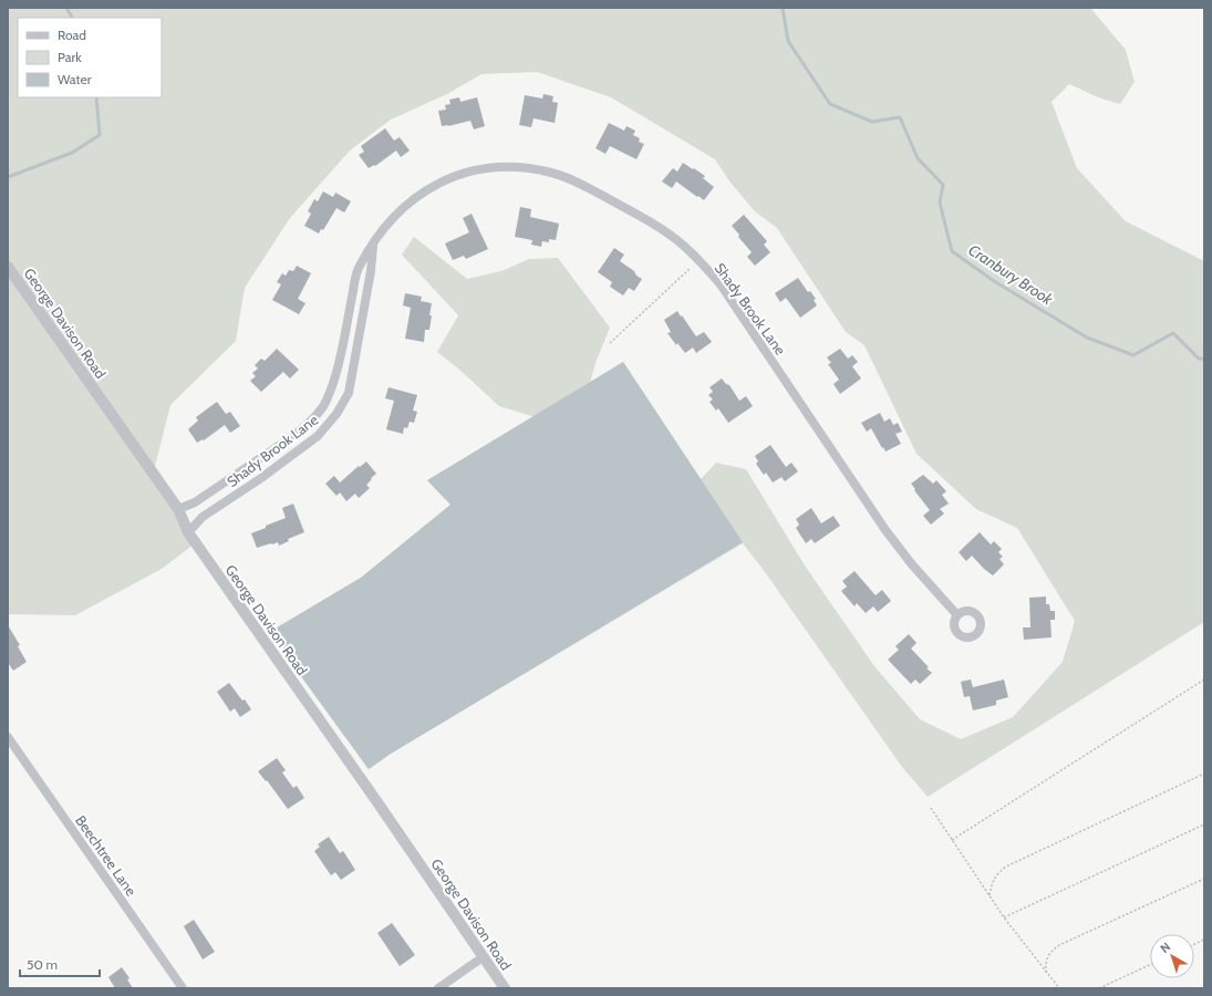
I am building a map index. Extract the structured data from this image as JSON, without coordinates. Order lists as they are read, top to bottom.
{
  "streets": {
    "street": ["Shady Brook Lane", "George Davison Road", "Beechtree Lane"]
  },
  "crossings": [
    ["Shady Brook Lane", "George Davison Road"]
  ],
  "water": ["Cranbury Brook"],
  "legend": ["Road", "Park", "Water"],
  "scale_bar": "50 m",
  "north": "top left"
}
